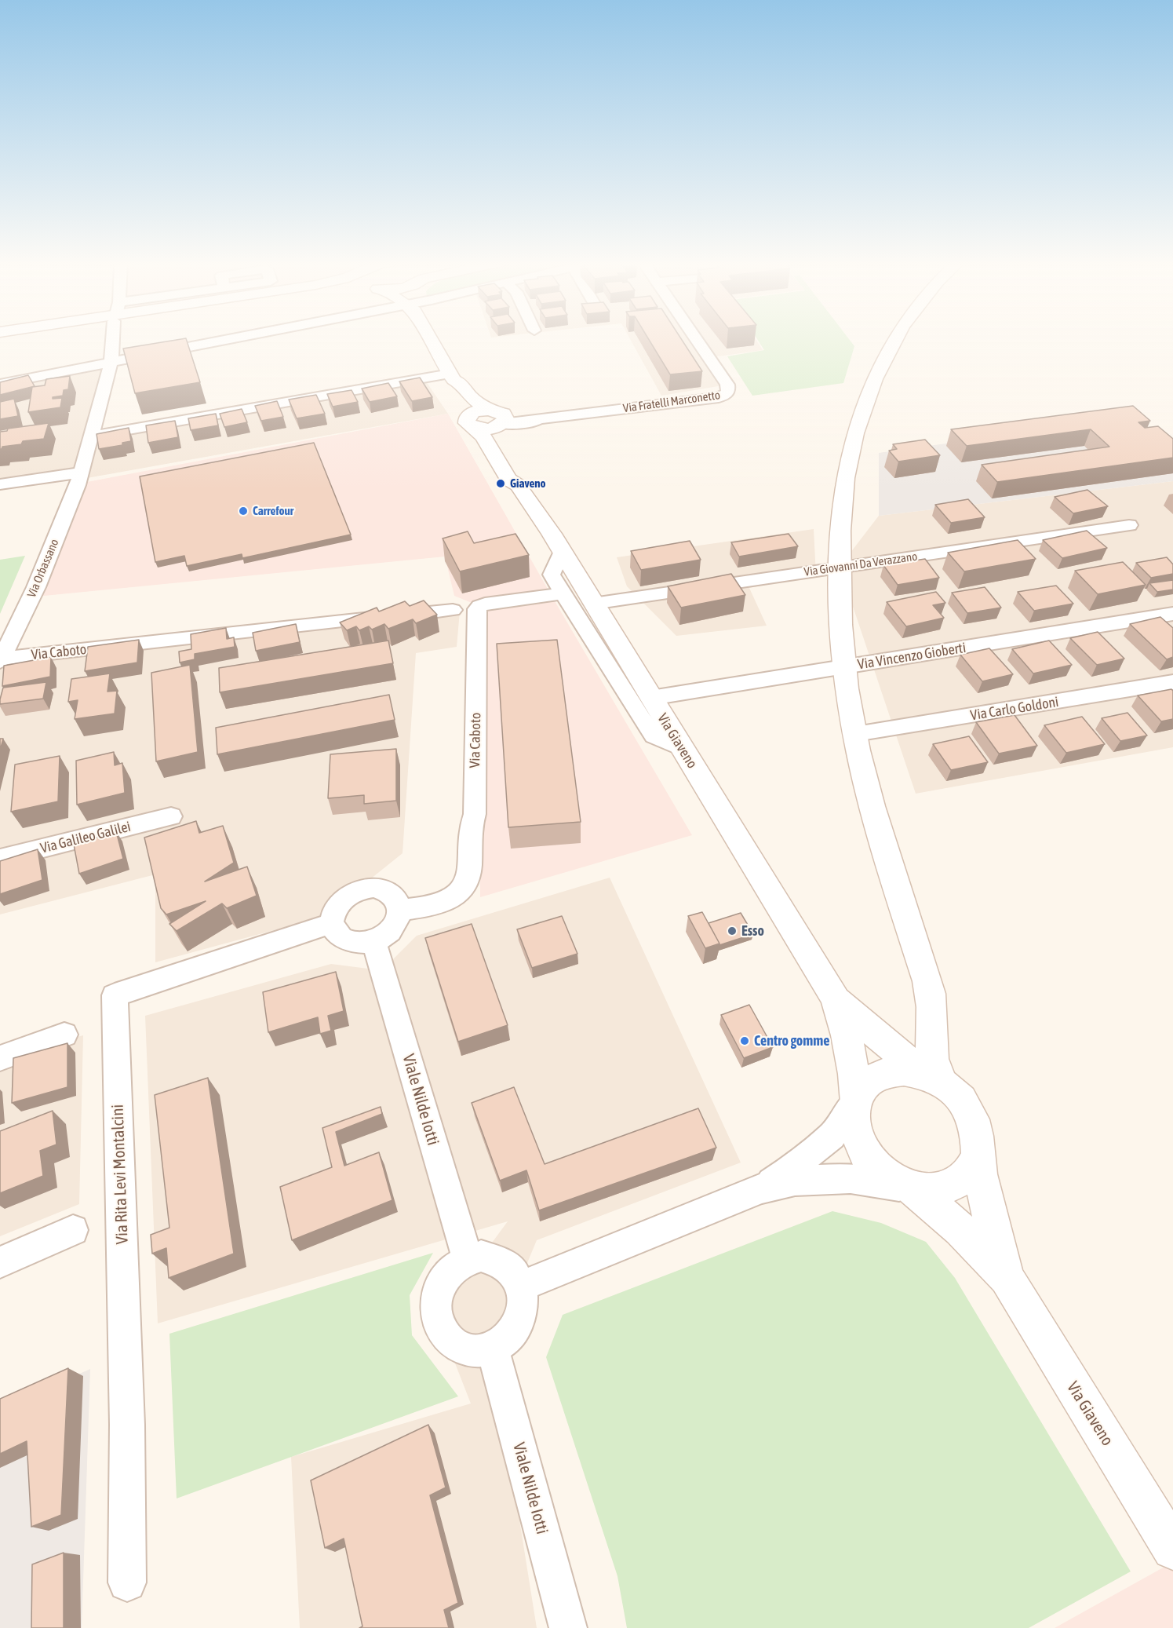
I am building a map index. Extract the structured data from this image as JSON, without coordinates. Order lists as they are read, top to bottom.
{
  "streets": {
    "main road": ["Via Giaveno"],
    "street": [
      "Via Fratelli Marconetto",
      "Via Giovanni Da Verazzano",
      "Via Orbassano",
      "Via Caboto",
      "Via Vincenzo Gioberti",
      "Via Carlo Goldoni",
      "Via Galileo Galilei",
      "Viale Nilde Iotti",
      "Via Rita Levi Montalcini"
    ]
  },
  "crossings": [
    ["Via Fratelli Marconetto", "Via Giaveno"],
    ["Via Giovanni Da Verazzano", "Via Giaveno"],
    ["Via Orbassano", "Via Caboto"],
    ["Via Caboto", "Viale Nilde Iotti"],
    ["Via Caboto", "Via Rita Levi Montalcini"],
    ["Via Vincenzo Gioberti", "Via Giaveno"],
    ["Viale Nilde Iotti", "Via Rita Levi Montalcini"]
  ],
  "places": [
    "Giaveno",
    "Carrefour",
    "Esso",
    "Centro gomme"
  ]
}
